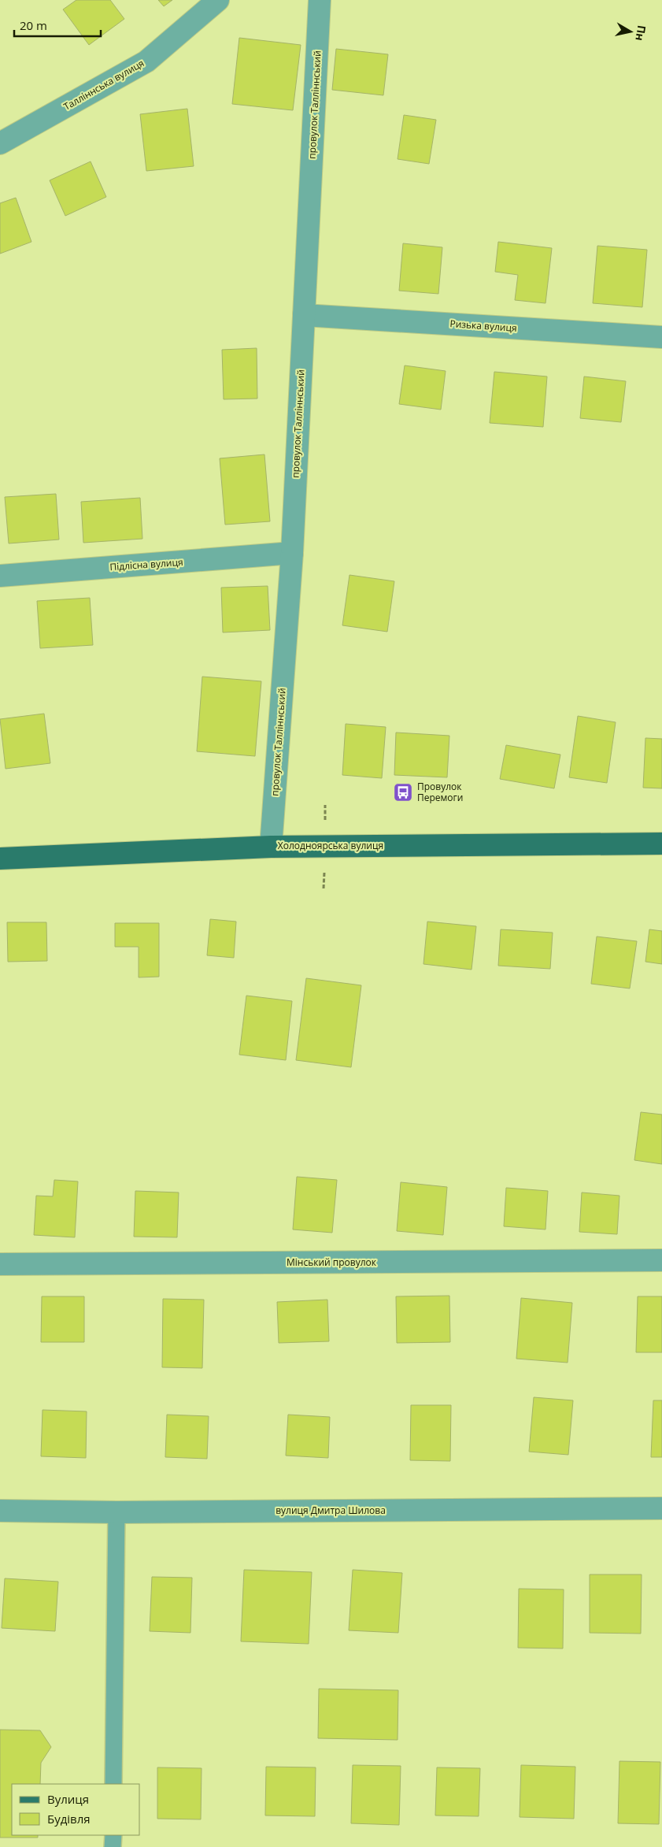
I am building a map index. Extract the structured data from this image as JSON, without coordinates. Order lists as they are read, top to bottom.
{
  "streets": {
    "main road": ["Холодноярська вулиця"],
    "street": [
      "Талліннська вулиця",
      "провулок Талліннський",
      "Ризька вулиця",
      "Підлісна вулиця",
      "Мінський провулок",
      "вулиця Дмитра Шилова"
    ]
  },
  "crossings": [
    ["провулок Талліннський", "Ризька вулиця"],
    ["провулок Талліннський", "Підлісна вулиця"],
    ["провулок Талліннський", "Холодноярська вулиця"]
  ],
  "places": {
    "bus stop": ["Провулок Перемоги"]
  },
  "legend": ["Вулиця", "Будівля"],
  "scale_bar": "20 m",
  "north": "right"
}
